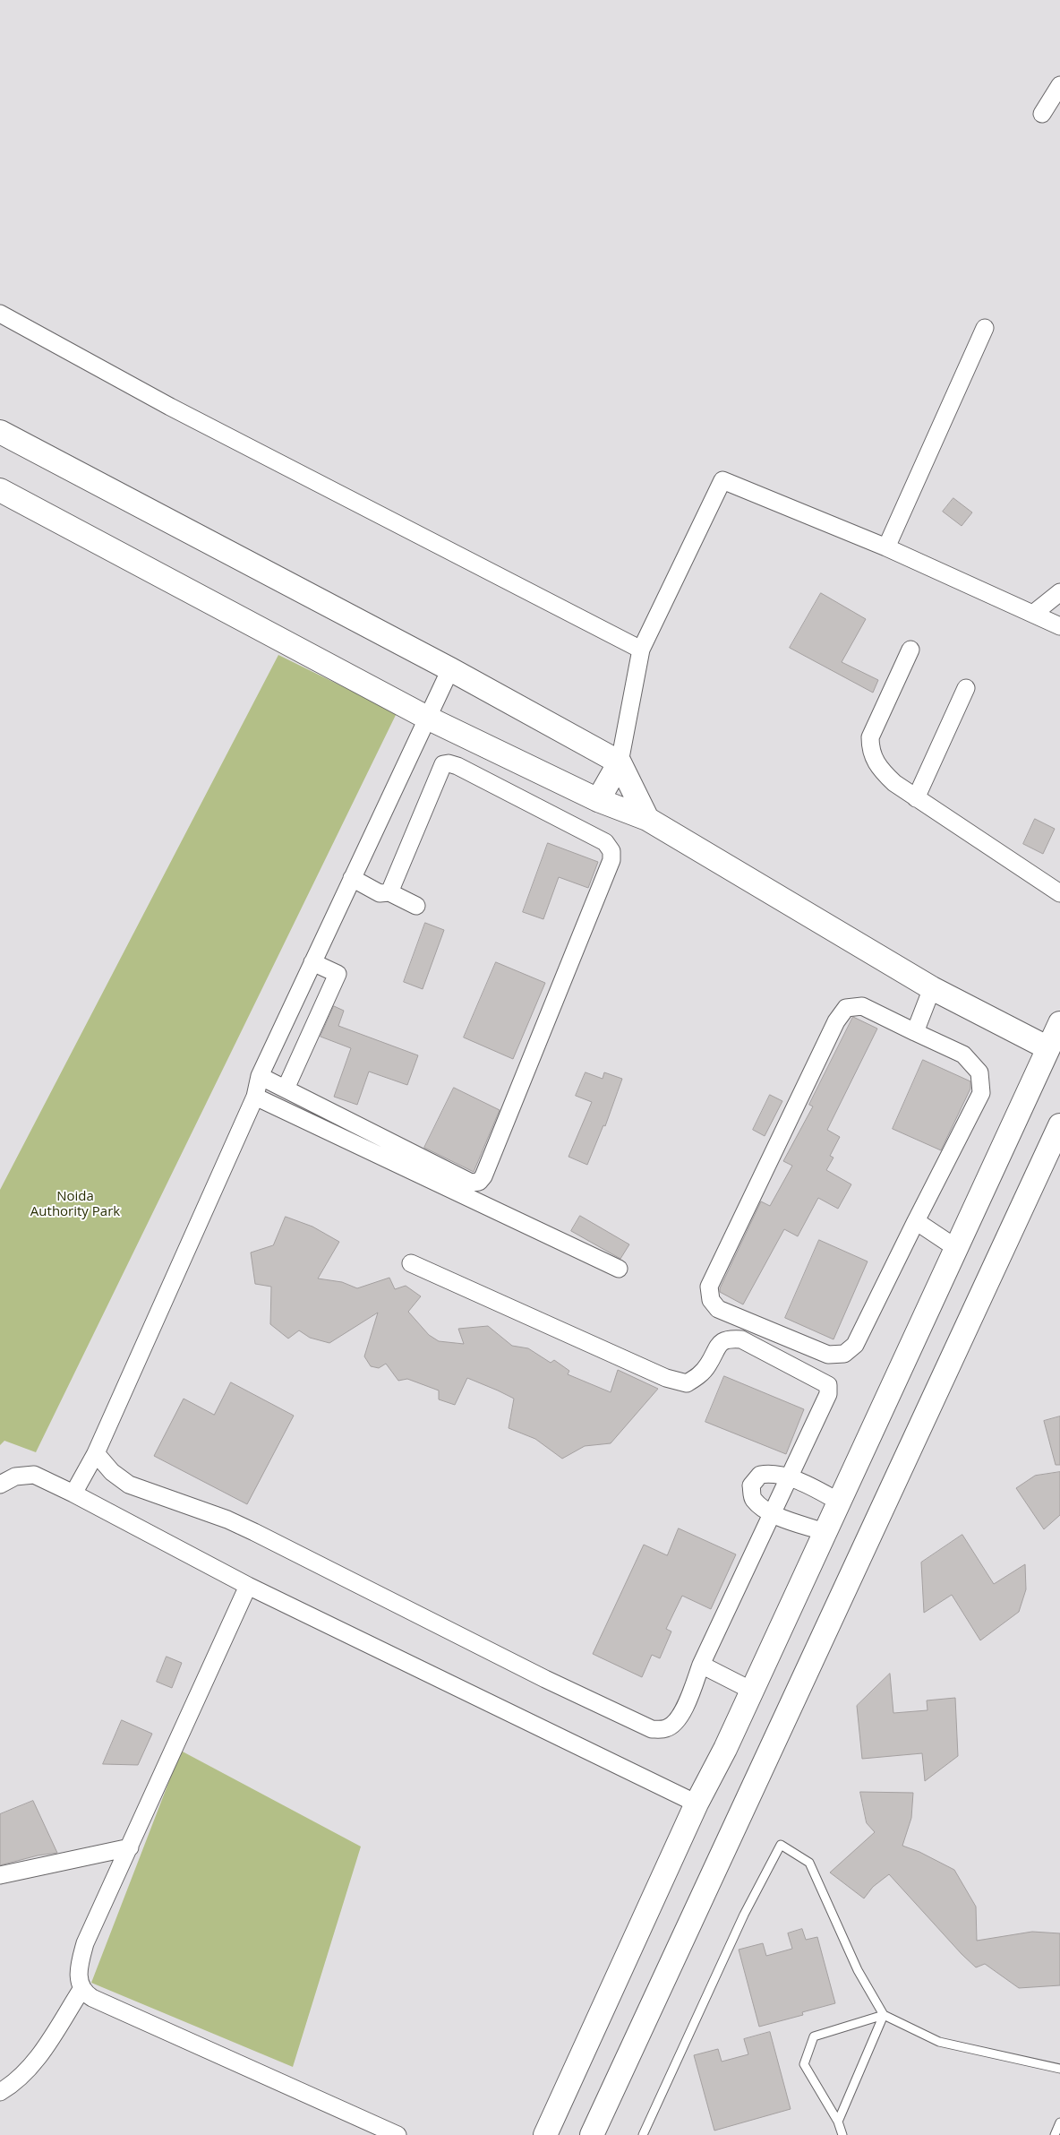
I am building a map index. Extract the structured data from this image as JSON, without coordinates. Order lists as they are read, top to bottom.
{
  "parks": ["Noida Authority Park"]
}
